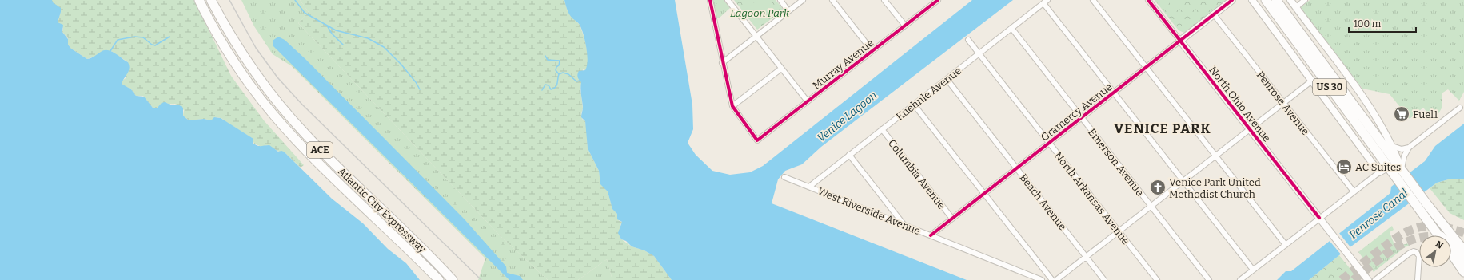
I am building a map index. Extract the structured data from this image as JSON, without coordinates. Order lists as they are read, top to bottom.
{
  "streets": {
    "highway": ["US 30", "ACE", "Atlantic City Expressway"],
    "street": [
      "Murray Avenue",
      "Kuehnle Avenue",
      "Penrose Avenue",
      "North Ohio Avenue",
      "Gramercy Avenue",
      "Emerson Avenue",
      "Columbia Avenue",
      "North Arkansas Avenue",
      "Beach Avenue",
      "West Riverside Avenue"
    ]
  },
  "crossings": [
    ["Kuehnle Avenue", "Emerson Avenue"],
    ["Kuehnle Avenue", "Columbia Avenue"],
    ["Kuehnle Avenue", "North Arkansas Avenue"],
    ["Kuehnle Avenue", "Beach Avenue"],
    ["Kuehnle Avenue", "West Riverside Avenue"],
    ["Penrose Avenue", "Gramercy Avenue"],
    ["North Ohio Avenue", "Gramercy Avenue"],
    ["Gramercy Avenue", "Emerson Avenue"],
    ["Gramercy Avenue", "Columbia Avenue"],
    ["Gramercy Avenue", "North Arkansas Avenue"],
    ["Gramercy Avenue", "Beach Avenue"],
    ["Gramercy Avenue", "West Riverside Avenue"]
  ],
  "districts": ["VENICE PARK"],
  "water": ["Venice Lagoon", "Penrose Canal"],
  "parks": ["Lagoon Park"],
  "places": {
    "supermarket": ["Fuel1"],
    "hotel": ["AC Suites"],
    "church": ["Venice Park United Methodist Church"]
  },
  "scale_bar": "100 m",
  "north": "top right"
}
